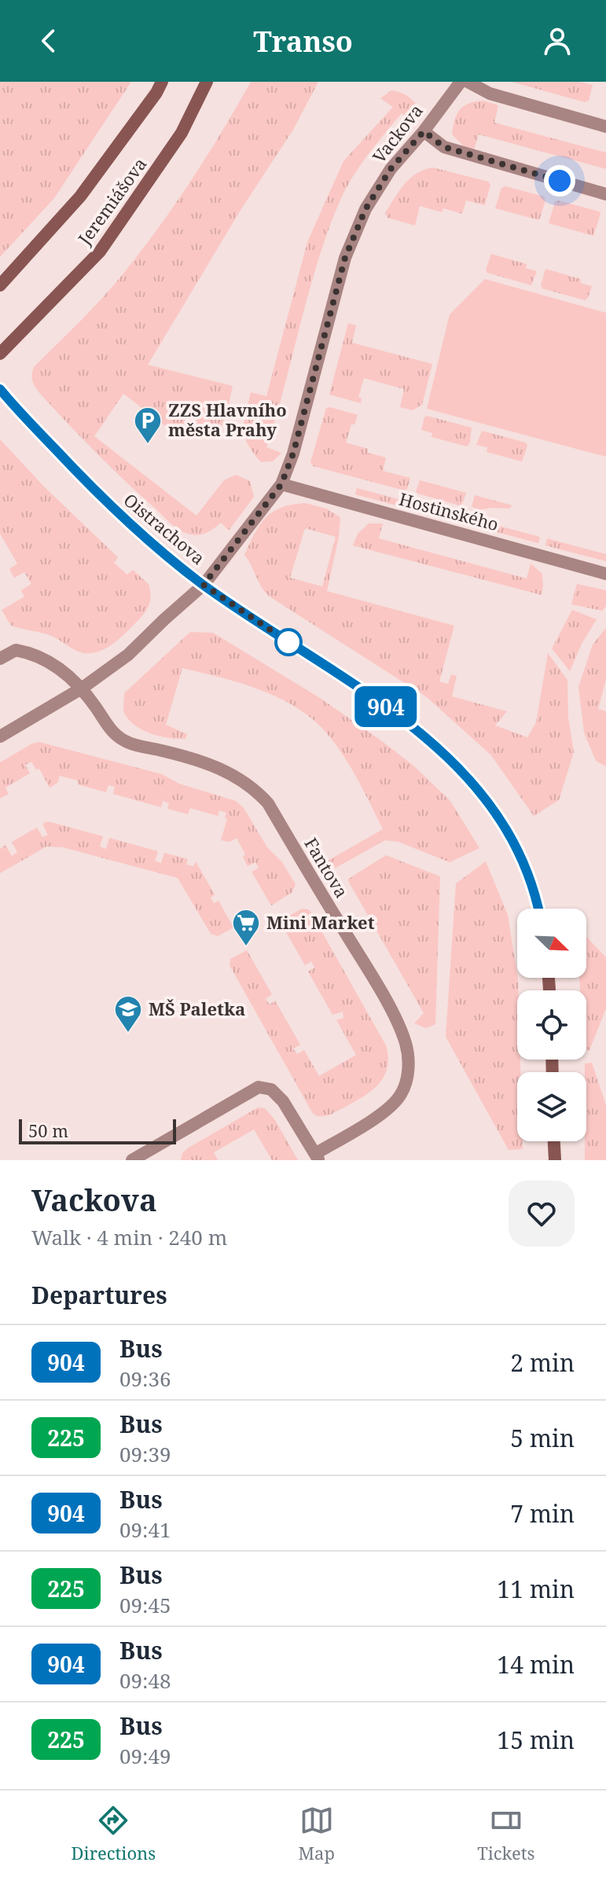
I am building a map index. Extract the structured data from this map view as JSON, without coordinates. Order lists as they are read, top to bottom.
{
  "streets": {
    "street": [
      "Vackova",
      "Jeremiášova",
      "Hostinského",
      "Oistrachova",
      "Fantova"
    ]
  },
  "crossings": [
    ["Vackova", "Hostinského"],
    ["Vackova", "Oistrachova"]
  ],
  "places": {
    "parking": ["ZZS Hlavního města Prahy"],
    "supermarket": ["Mini Market"],
    "school or university": ["MŠ Paletka"]
  },
  "lines": ["bus line 904"],
  "scale_bar": "50 m",
  "north": "bottom right",
  "page": {
    "header": "Transo",
    "on_map": "904",
    "scale": "50 m",
    "heading": [
      ["Vackova", "Walk · 4 min · 240 m"],
      "Departures"
    ],
    "list": [
      {
        "mark": "904",
        "name": "Bus",
        "note": "09:36",
        "value": "2 min"
      },
      {
        "mark": "225",
        "name": "Bus",
        "note": "09:39",
        "value": "5 min"
      },
      {
        "mark": "904",
        "name": "Bus",
        "note": "09:41",
        "value": "7 min"
      },
      {
        "mark": "225",
        "name": "Bus",
        "note": "09:45",
        "value": "11 min"
      },
      {
        "mark": "904",
        "name": "Bus",
        "note": "09:48",
        "value": "14 min"
      },
      {
        "mark": "225",
        "name": "Bus",
        "note": "09:49",
        "value": "15 min"
      }
    ],
    "tabs": ["Directions", "Map", "Tickets"]
  }
}
